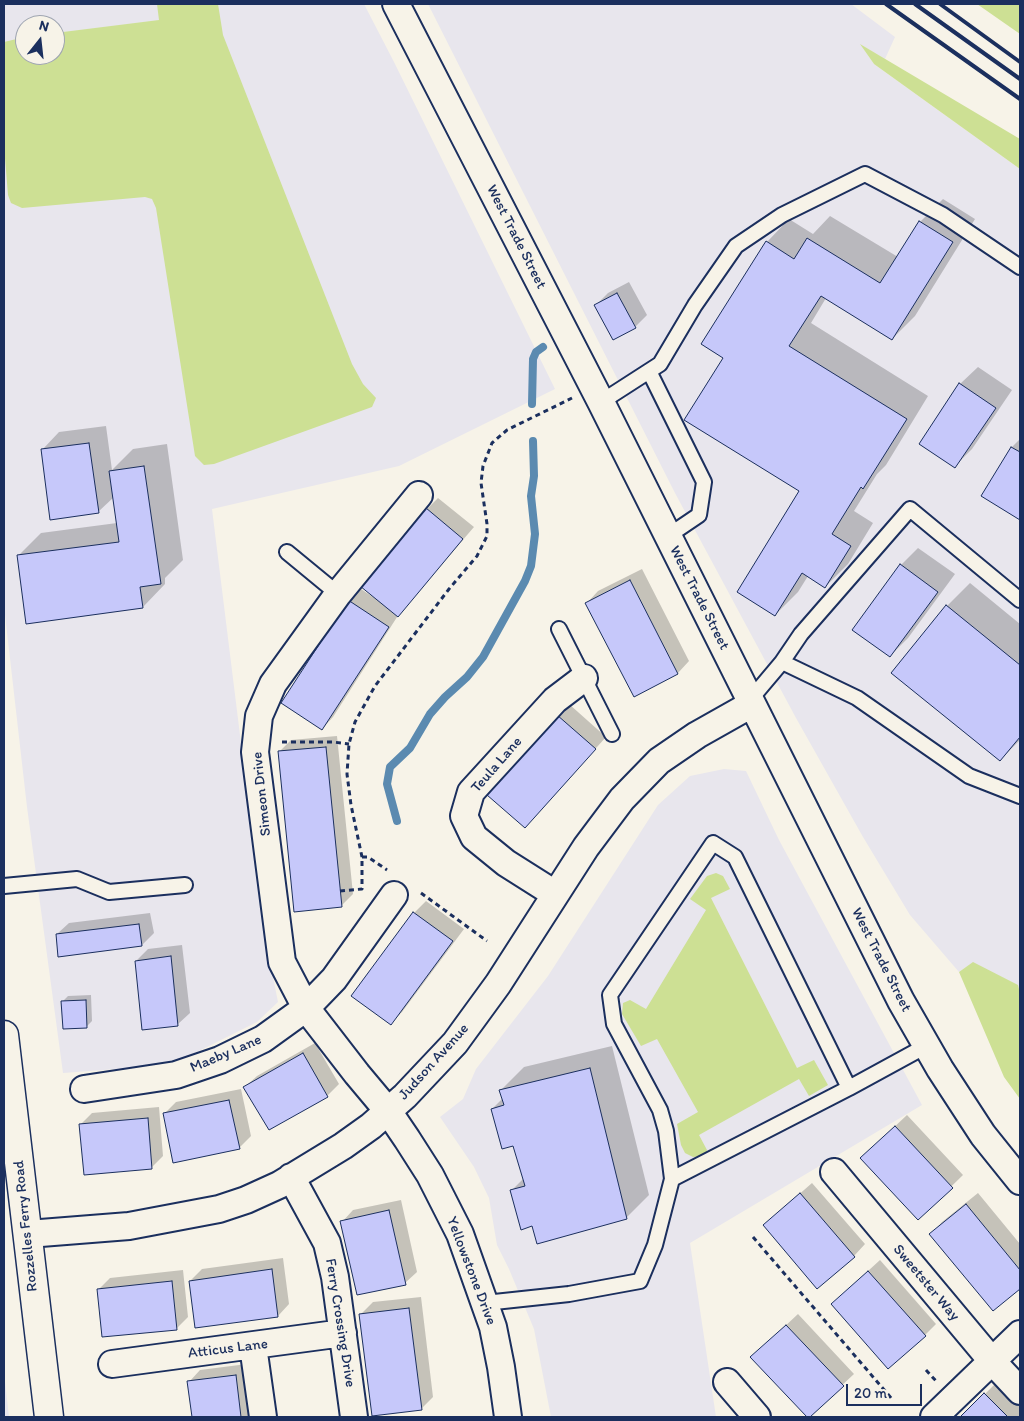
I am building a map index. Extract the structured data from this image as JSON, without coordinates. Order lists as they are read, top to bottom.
{
  "streets": {
    "street": [
      "West Trade Street",
      "Teula Lane",
      "Simeon Drive",
      "Maeby Lane",
      "Judson Avenue",
      "Rozzelles Ferry Road",
      "Yellowstone Drive",
      "Sweetster Way",
      "Ferry Crossing Drive",
      "Atticus Lane"
    ]
  },
  "crossings": [
    ["West Trade Street", "Judson Avenue"],
    ["Teula Lane", "Judson Avenue"],
    ["Simeon Drive", "Maeby Lane"],
    ["Simeon Drive", "Judson Avenue"],
    ["Simeon Drive", "Yellowstone Drive"],
    ["Judson Avenue", "Rozzelles Ferry Road"],
    ["Judson Avenue", "Yellowstone Drive"],
    ["Judson Avenue", "Ferry Crossing Drive"],
    ["Ferry Crossing Drive", "Atticus Lane"]
  ],
  "scale_bar": "20 m",
  "north": "top"
}
